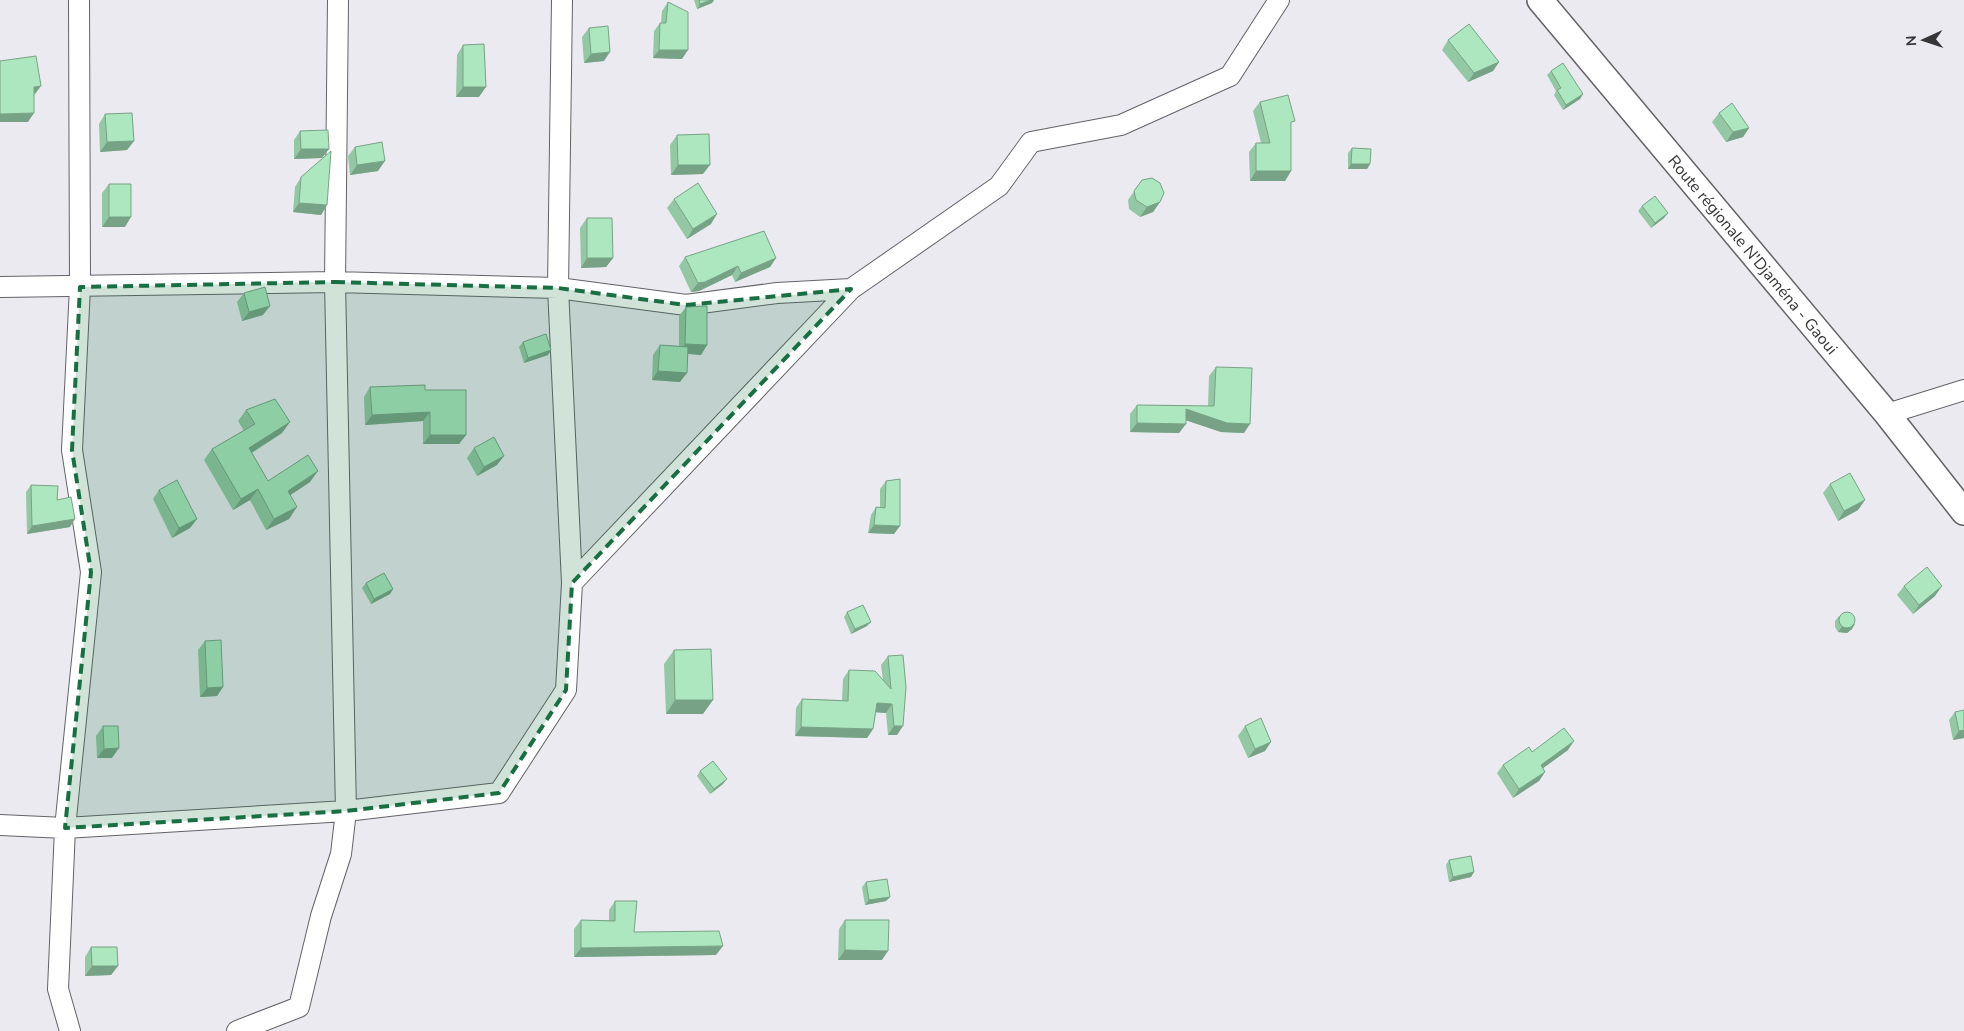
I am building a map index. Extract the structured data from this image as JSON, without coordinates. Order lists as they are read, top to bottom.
{
  "streets": {
    "street": ["Route régionale N'Djaména - Gaoui"]
  },
  "north": "left"
}
